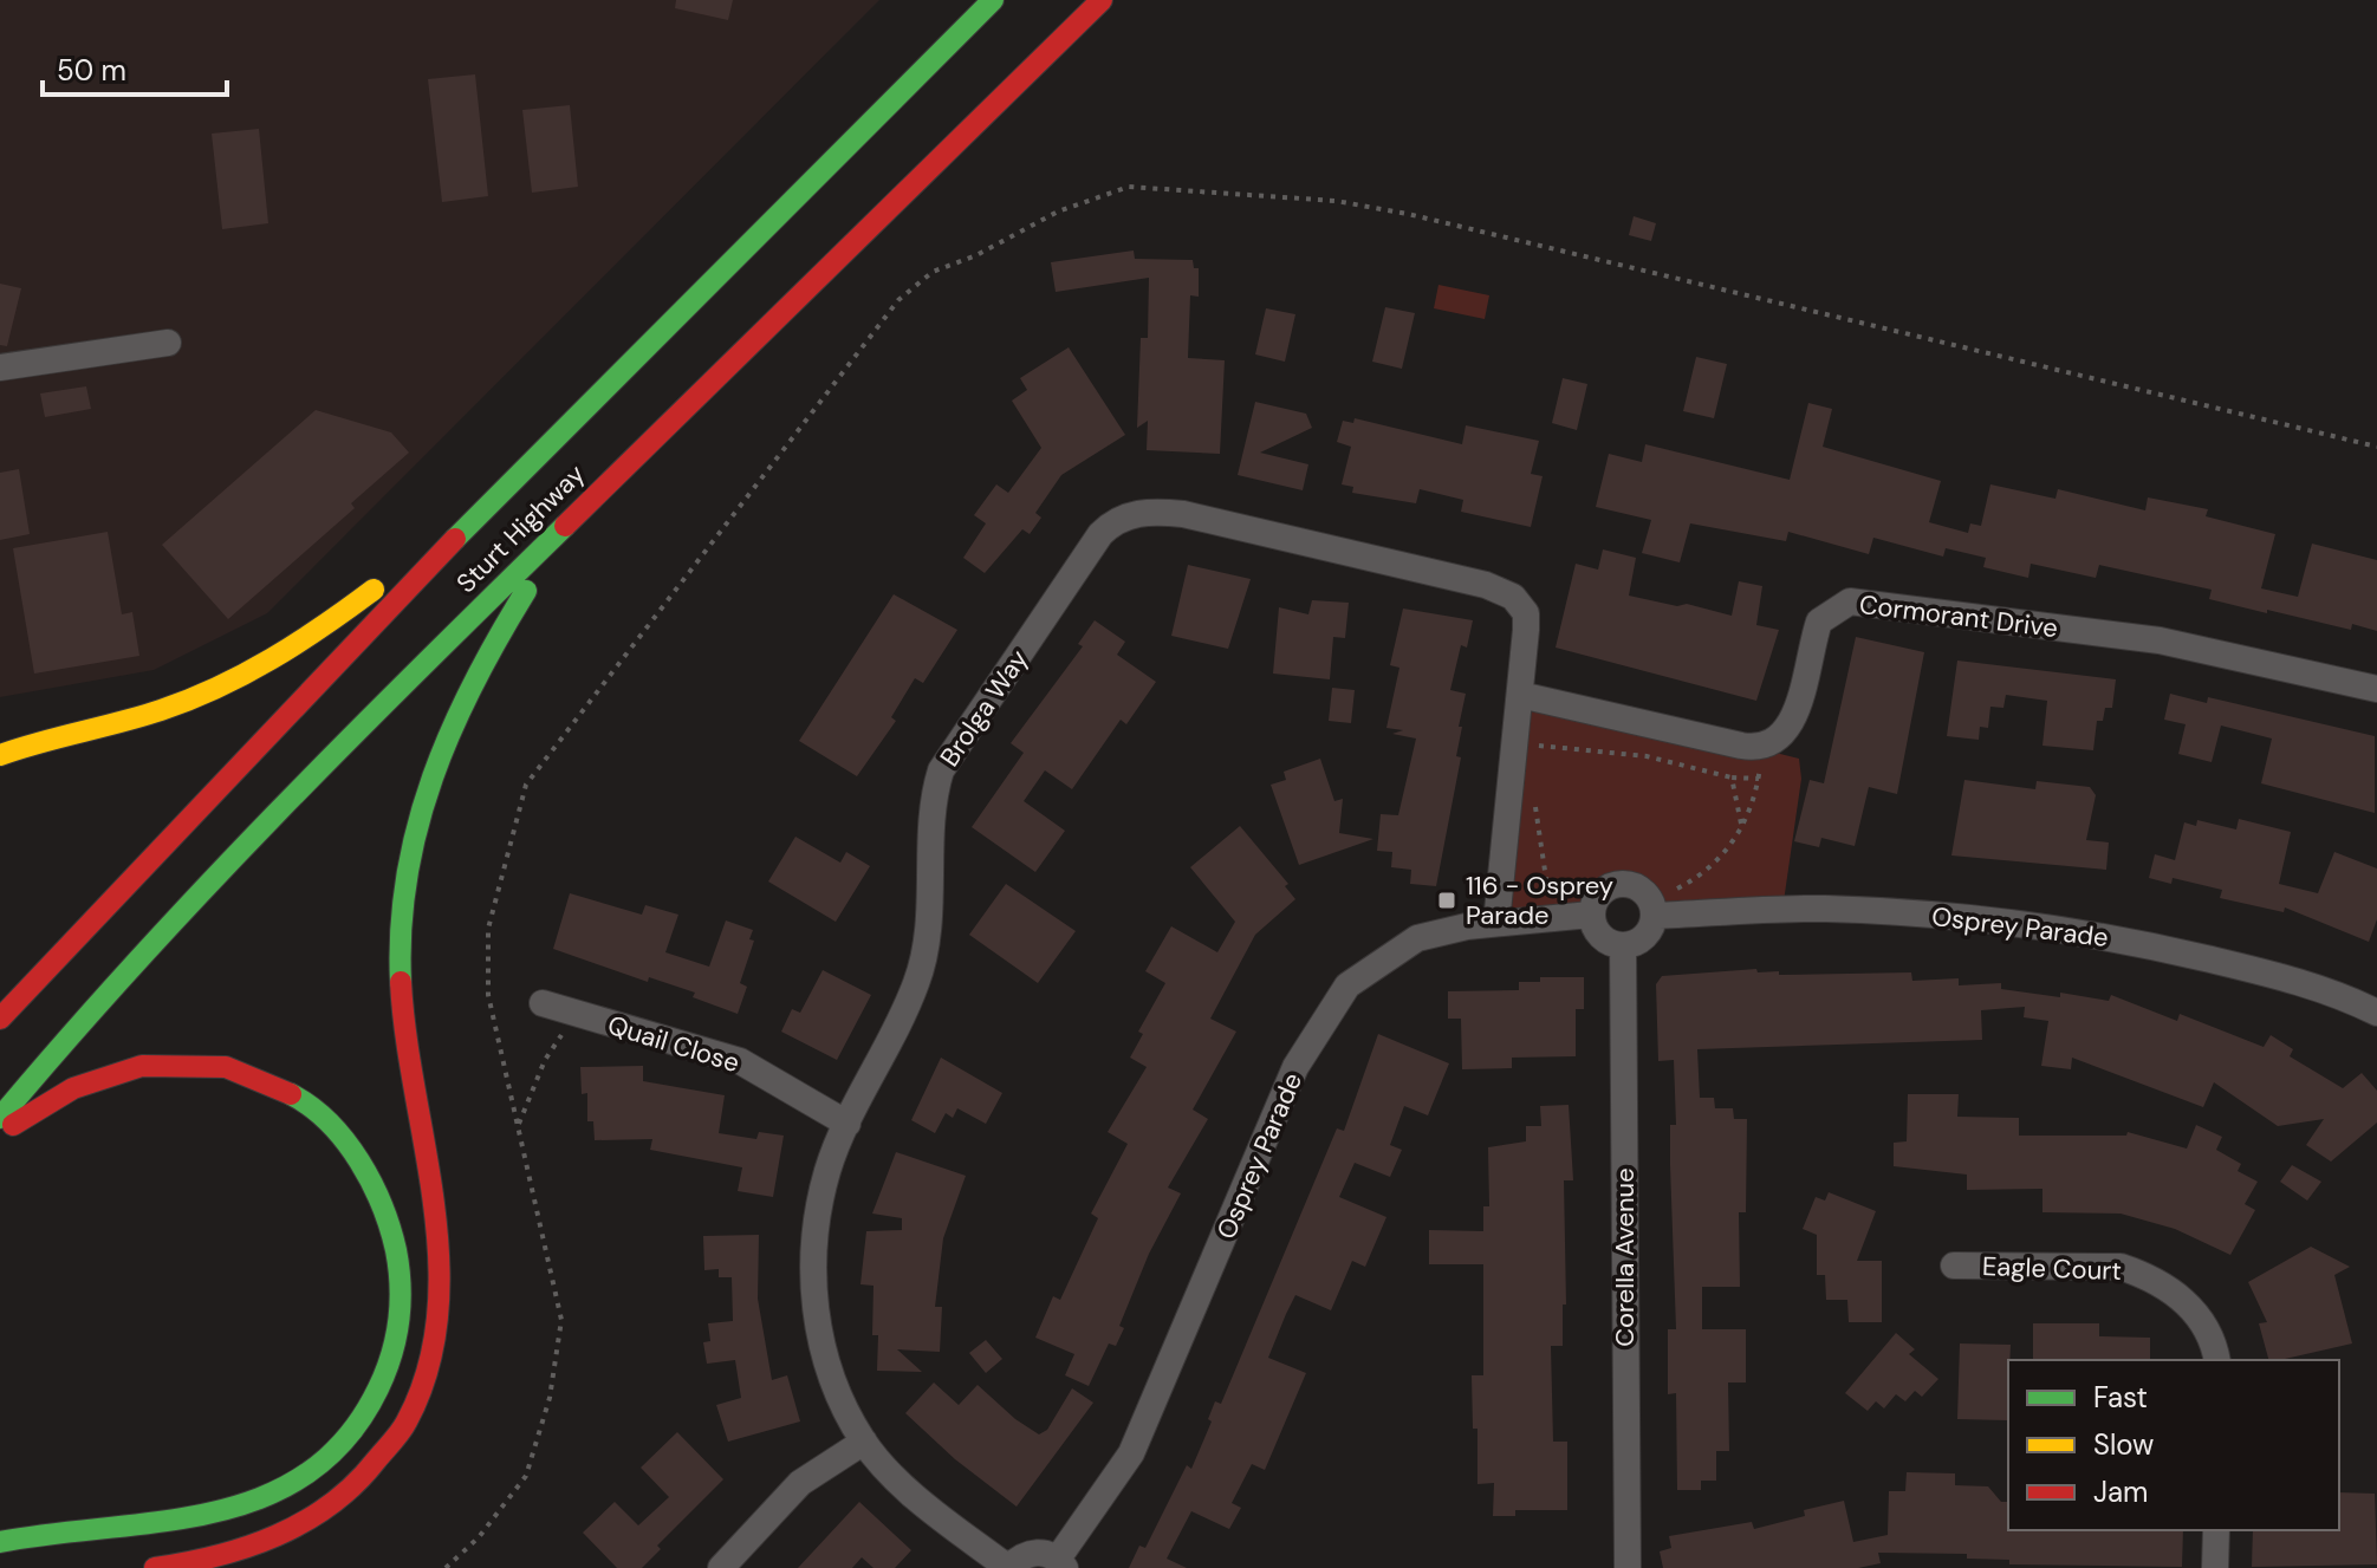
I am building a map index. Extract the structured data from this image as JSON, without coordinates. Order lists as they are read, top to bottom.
{
  "streets": {
    "highway": ["Sturt Highway"],
    "street": [
      "Cormorant Drive",
      "Brolga Way",
      "Osprey Parade",
      "Quail Close",
      "Corella Avenue",
      "Eagle Court"
    ]
  },
  "crossings": [
    ["Cormorant Drive", "Brolga Way"],
    ["Brolga Way", "Osprey Parade"],
    ["Brolga Way", "Quail Close"],
    ["Osprey Parade", "Corella Avenue"]
  ],
  "places": {
    "transit": ["116 - Osprey Parade"]
  },
  "legend": ["Fast", "Slow", "Jam"],
  "scale_bar": "50 m"
}
